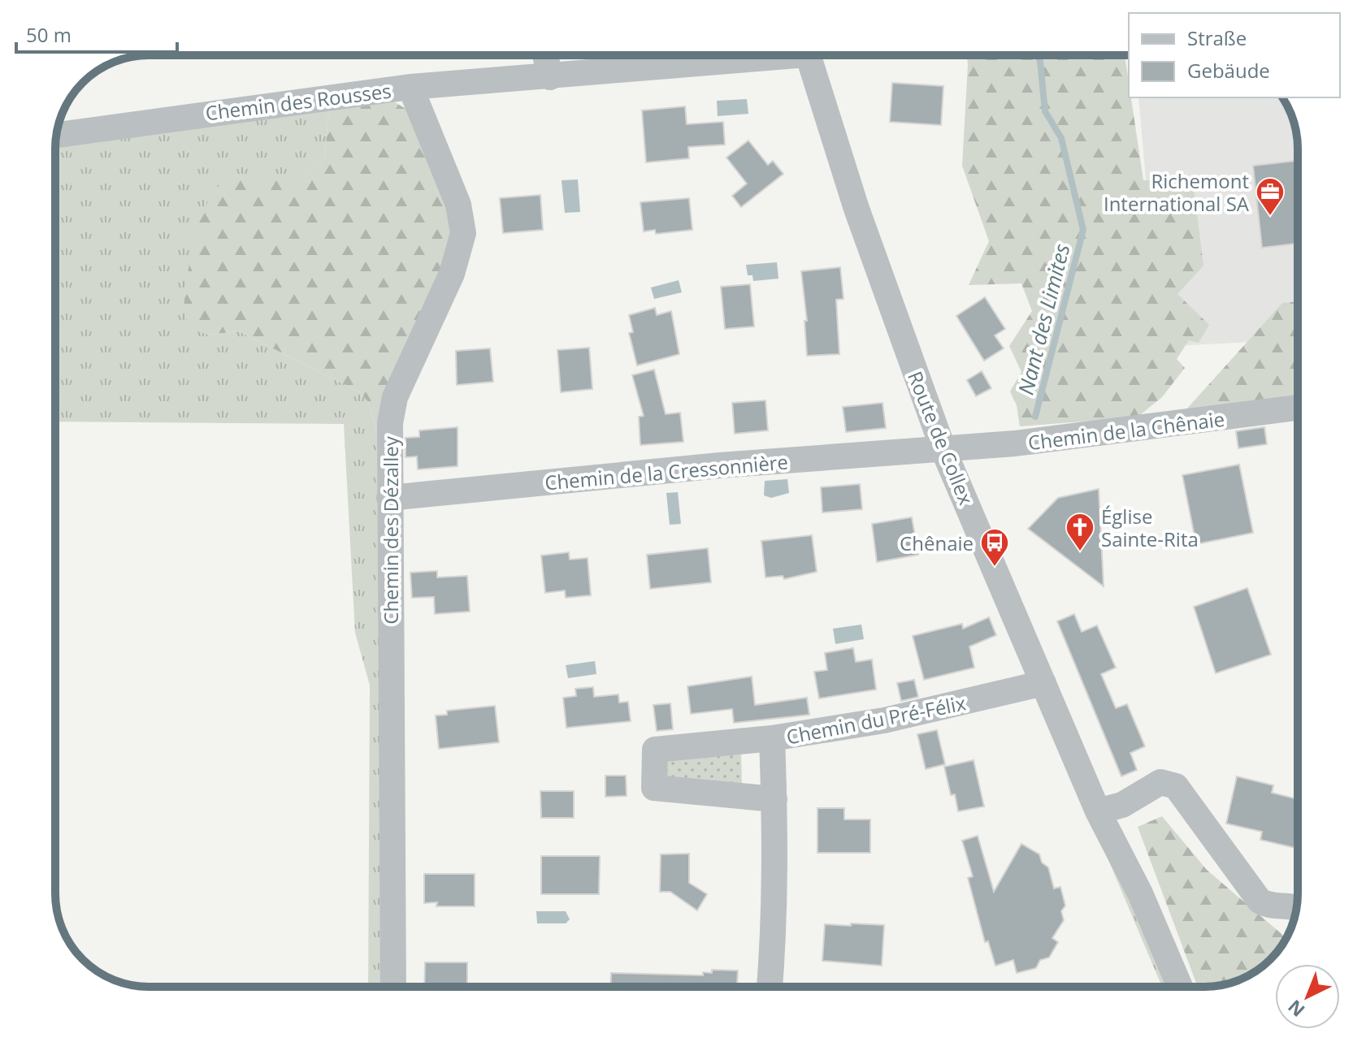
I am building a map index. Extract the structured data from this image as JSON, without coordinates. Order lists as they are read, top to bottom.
{
  "streets": {
    "street": [
      "Chemin des Rousses",
      "Chemin de la Chênaie",
      "Route de Collex",
      "Chemin de la Cressonnière",
      "Chemin des Dézalley",
      "Chemin du Pré-Félix"
    ]
  },
  "crossings": [
    ["Chemin des Rousses", "Chemin des Dézalley"],
    ["Chemin de la Chênaie", "Route de Collex"],
    ["Chemin de la Chênaie", "Chemin de la Cressonnière"],
    ["Route de Collex", "Chemin de la Cressonnière"],
    ["Route de Collex", "Chemin du Pré-Félix"],
    ["Chemin de la Cressonnière", "Chemin des Dézalley"]
  ],
  "water": ["Nant des Limites"],
  "places": {
    "office": ["Richemont International SA"],
    "church": ["Église Sainte-Rita"],
    "bus stop": ["Chênaie"]
  },
  "legend": ["Straße", "Gebäude"],
  "scale_bar": "50 m",
  "north": "bottom left"
}
